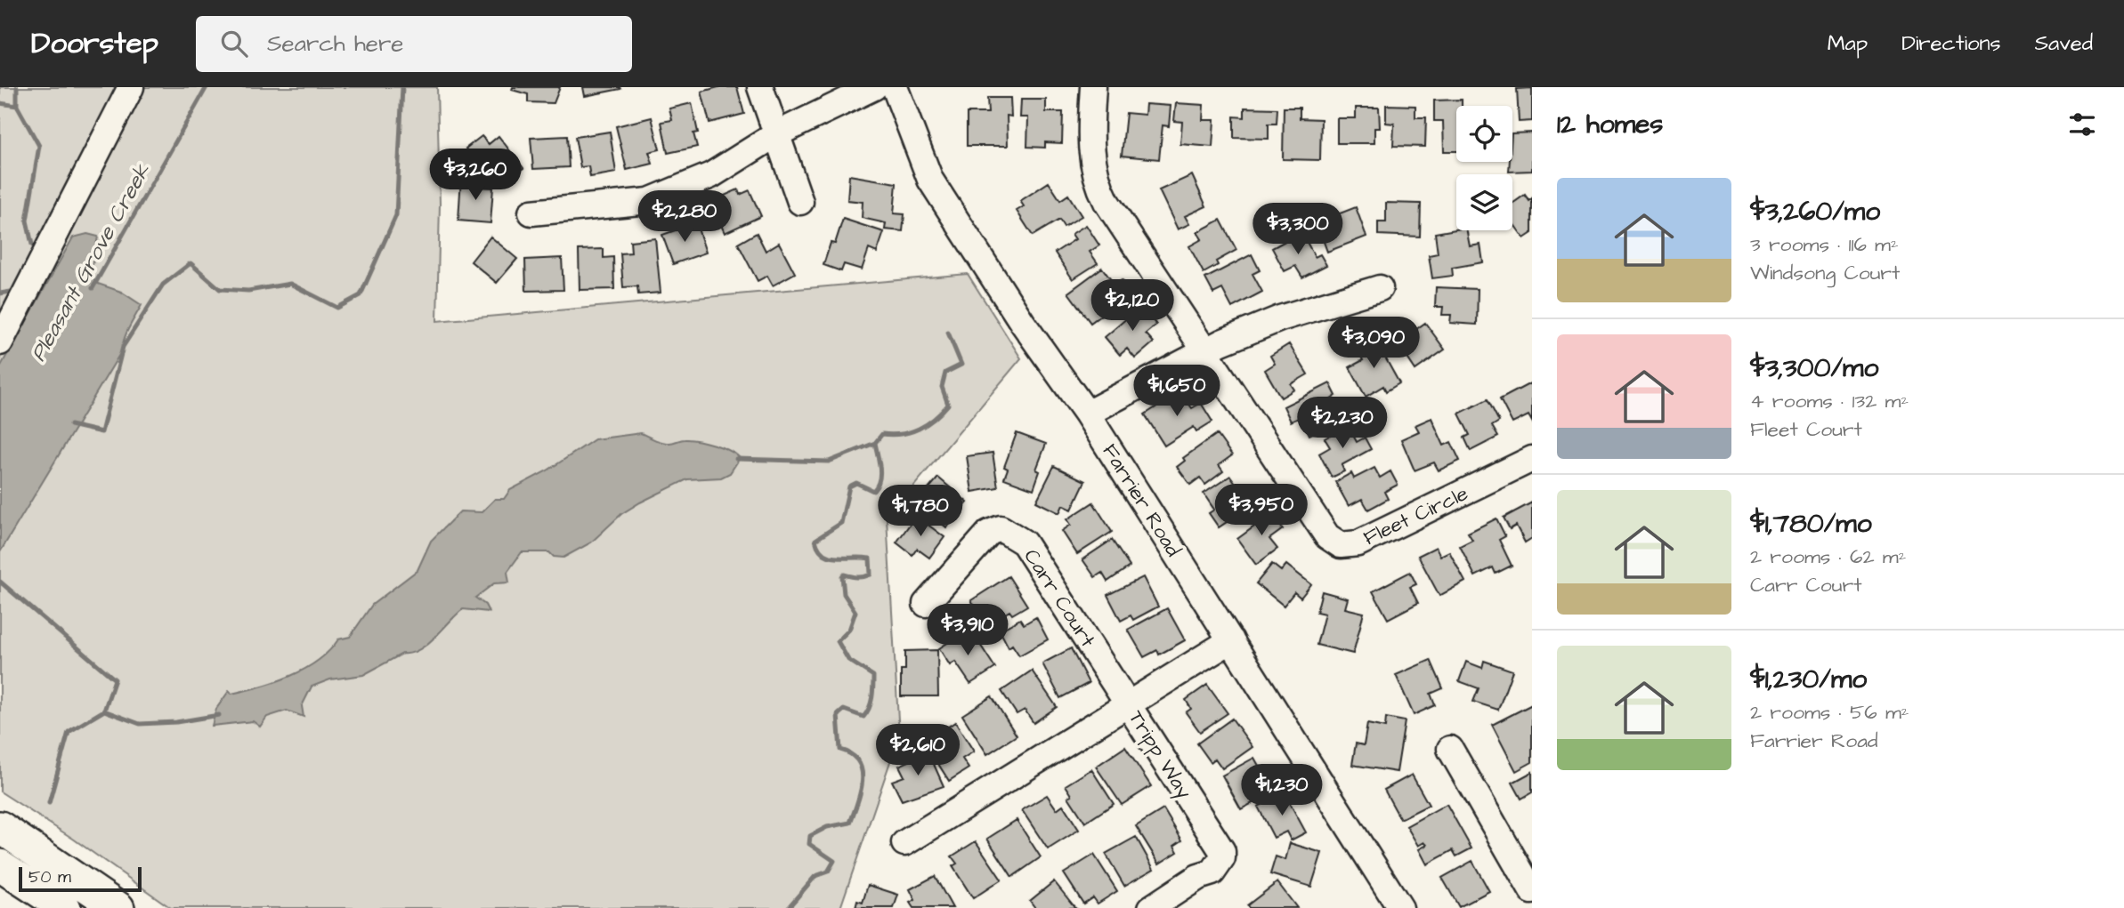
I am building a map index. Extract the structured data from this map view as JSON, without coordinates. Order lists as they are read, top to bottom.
{
  "streets": {
    "street": [
      "Farrier Road",
      "Fleet Circle",
      "Carr Court",
      "Tripp Way"
    ]
  },
  "crossings": [
    ["Carr Court", "Tripp Way"]
  ],
  "water": ["Pleasant Grove Creek"],
  "scale_bar": "50 m",
  "page": {
    "header": "Doorstep",
    "search": "Search here",
    "nav": ["Map", "Directions", "Saved"],
    "heading": "12 homes",
    "price": [
      "$3,260",
      "$2,280",
      "$3,300",
      "$2,120",
      "$3,090",
      "$1,650",
      "$2,230",
      "$3,950",
      "$1,780",
      "$3,910",
      "$2,610",
      "$1,230"
    ],
    "list": [
      {
        "name": "$3,260/mo",
        "note": "3 rooms · 116 m² · Windsong Court"
      },
      {
        "name": "$3,300/mo",
        "note": "4 rooms · 132 m² · Fleet Court"
      },
      {
        "name": "$1,780/mo",
        "note": "2 rooms · 62 m² · Carr Court"
      },
      {
        "name": "$1,230/mo",
        "note": "2 rooms · 56 m² · Farrier Road"
      }
    ],
    "scale": "50 m"
  }
}
